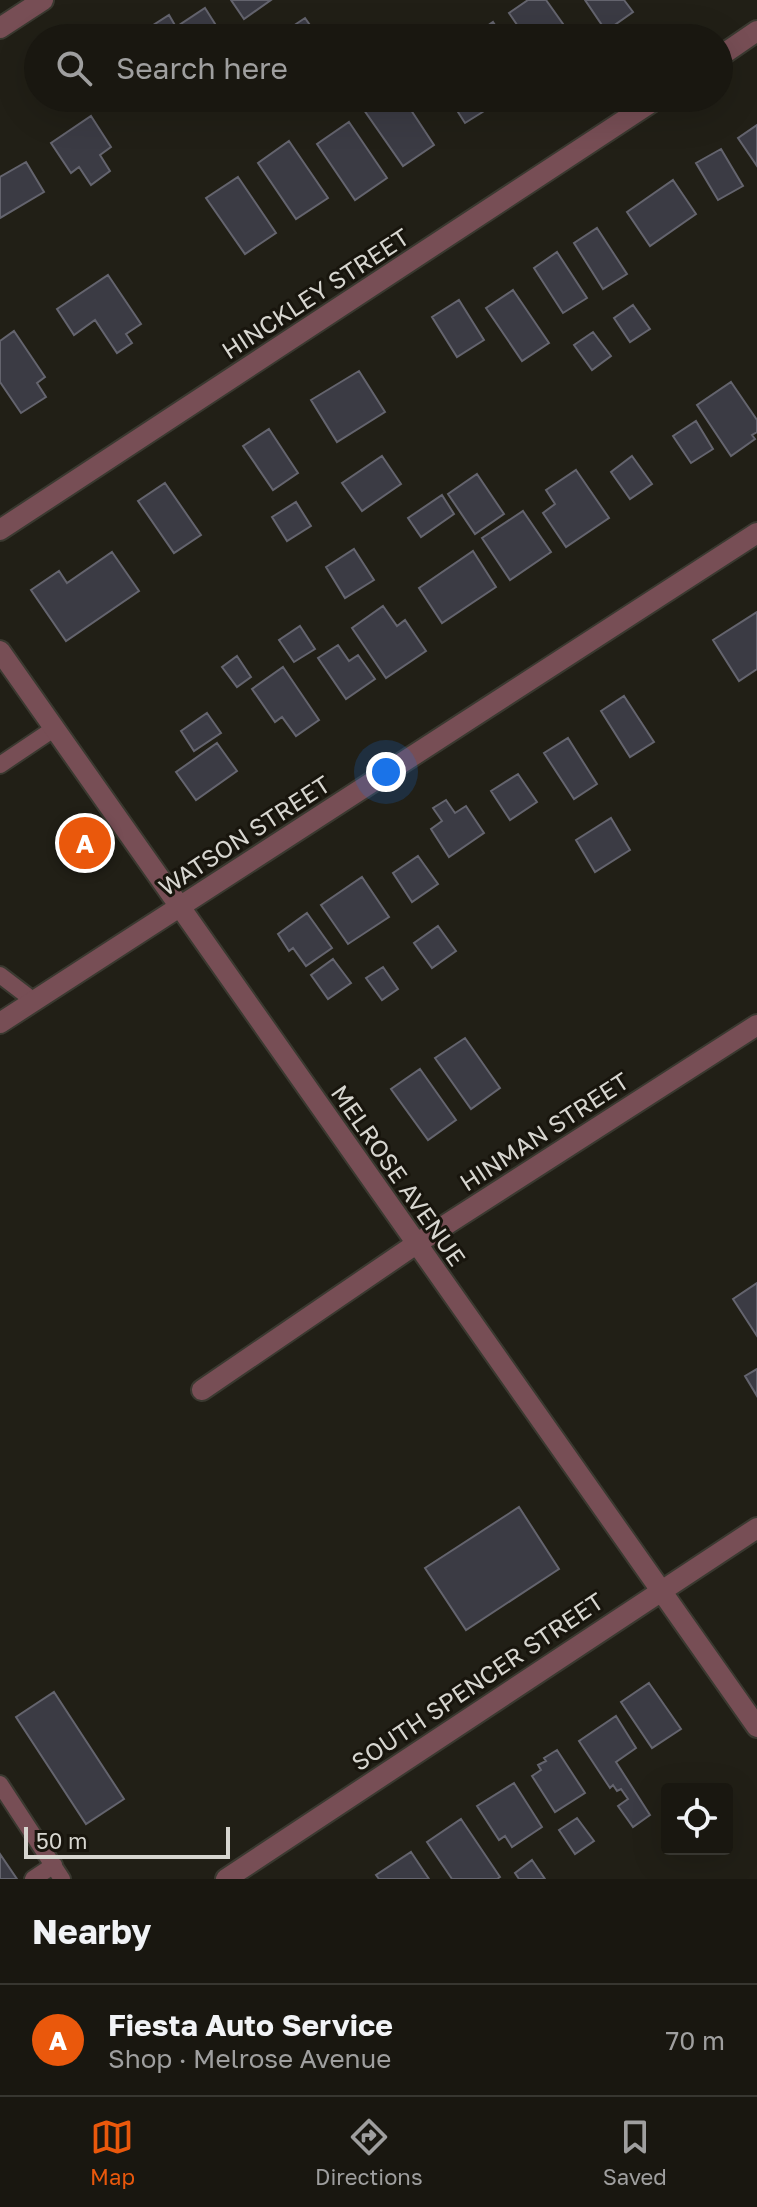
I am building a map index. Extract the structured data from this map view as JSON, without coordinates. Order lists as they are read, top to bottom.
{
  "streets": {
    "street": [
      "HINCKLEY STREET",
      "WATSON STREET",
      "HINMAN STREET",
      "MELROSE AVENUE",
      "SOUTH SPENCER STREET"
    ]
  },
  "crossings": [
    ["WATSON STREET", "MELROSE AVENUE"],
    ["HINMAN STREET", "MELROSE AVENUE"],
    ["MELROSE AVENUE", "SOUTH SPENCER STREET"]
  ],
  "scale_bar": "50 m",
  "page": {
    "search": "Search here",
    "pins": "A",
    "scale": "50 m",
    "heading": "Nearby",
    "list": [
      {
        "mark": "A",
        "name": "Fiesta Auto Service",
        "note": "Shop · Melrose Avenue",
        "value": "70 m"
      }
    ],
    "nav": ["Map", "Directions", "Saved"]
  }
}
